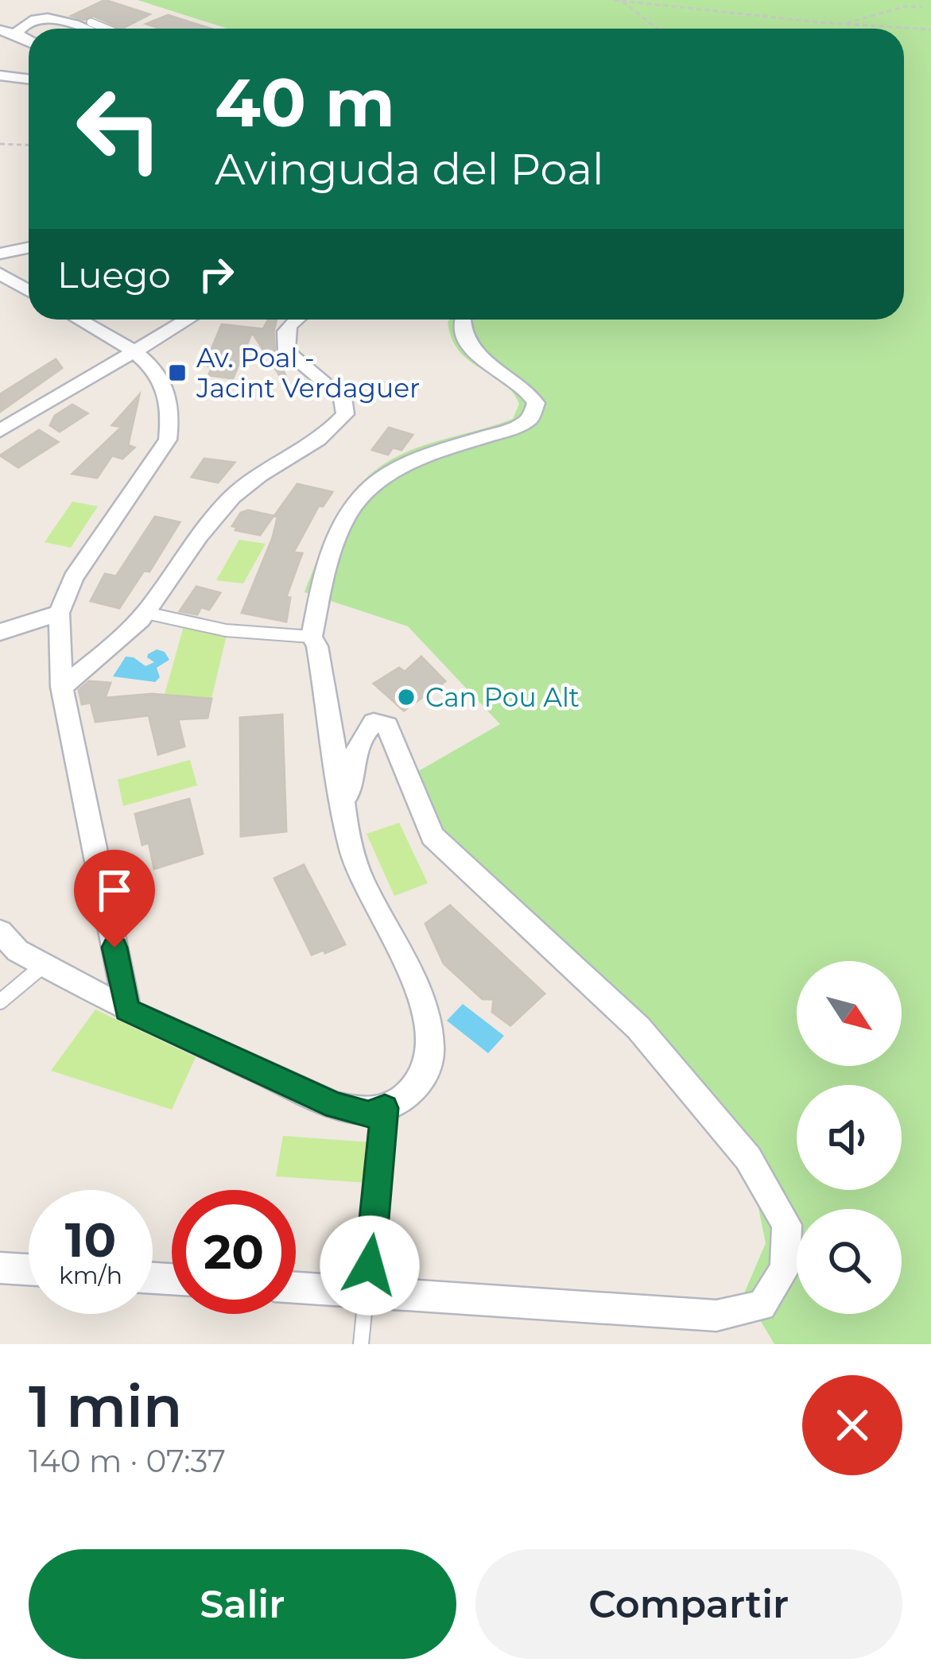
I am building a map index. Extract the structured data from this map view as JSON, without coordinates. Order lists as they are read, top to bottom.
{
  "places": {
    "transit": ["Av. Poal - Jacint Verdaguer"],
    "other": ["Can Pou Alt"]
  },
  "north": "bottom right",
  "page": {
    "turn": ["40 m", "Avinguda del Poal"],
    "then": "Luego",
    "speed": "10 km/h",
    "limit": "20",
    "heading": ["1 min", "140 m · 07:37"],
    "buttons": ["Salir", "Compartir"]
  }
}
